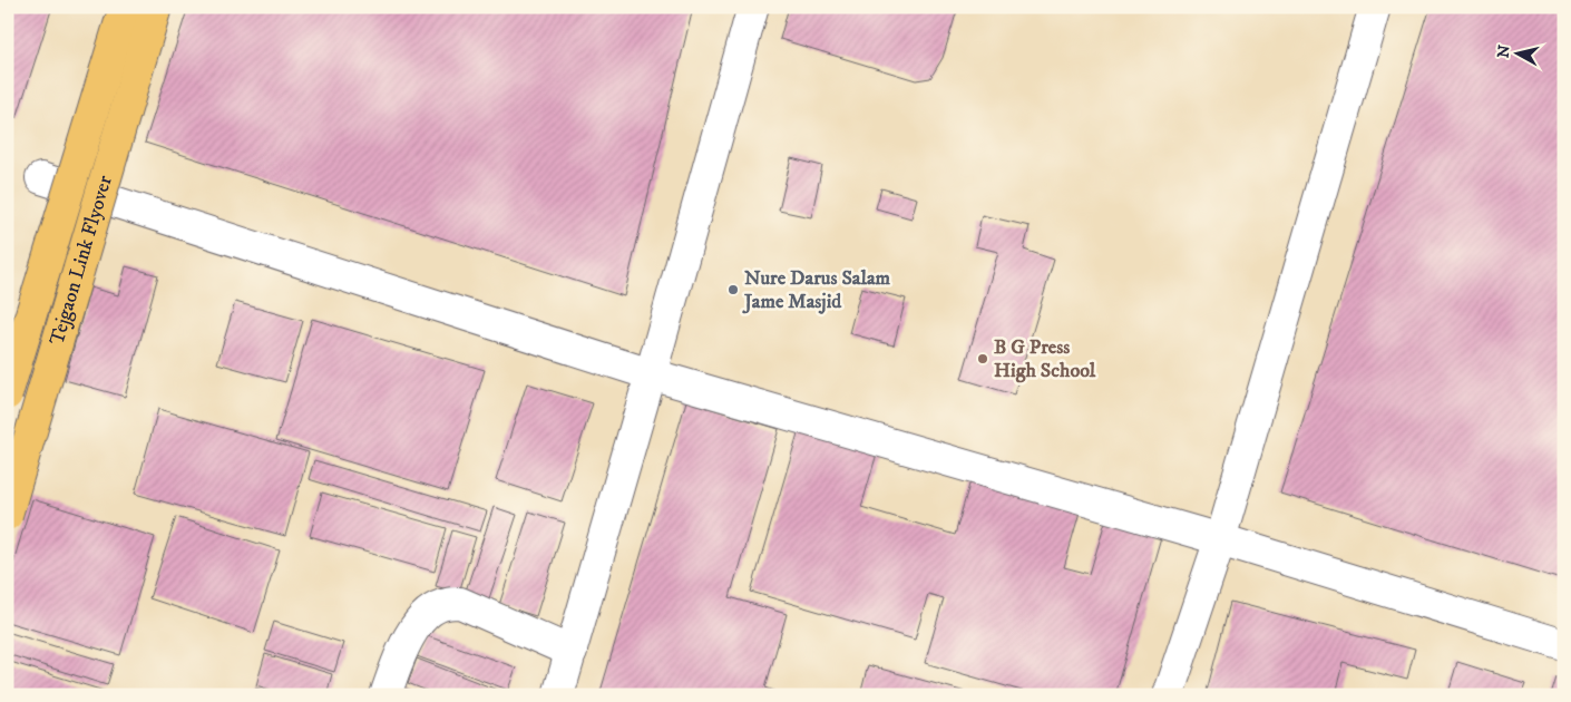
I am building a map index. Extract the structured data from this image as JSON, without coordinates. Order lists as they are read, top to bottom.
{
  "streets": {
    "main road": ["Tejgaon Link Flyover"]
  },
  "places": ["Nure Darus Salam Jame Masjid", "B G Press High School"],
  "north": "left"
}
